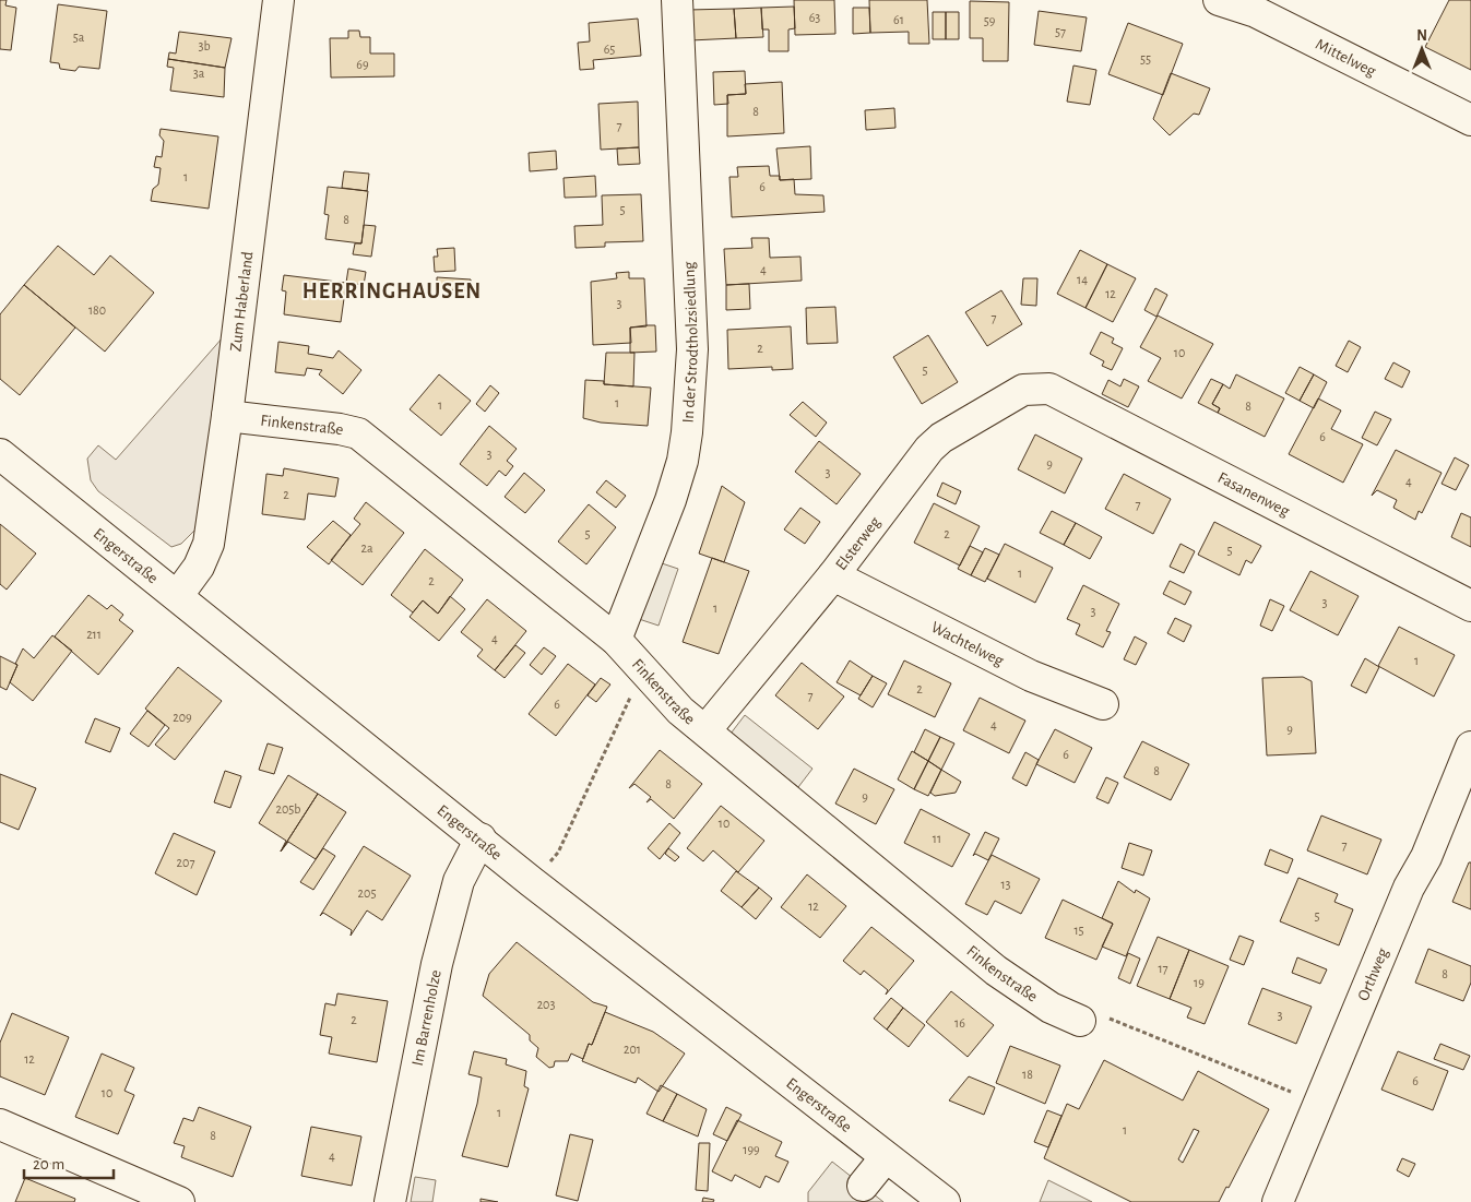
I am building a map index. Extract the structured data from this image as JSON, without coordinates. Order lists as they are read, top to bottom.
{
  "streets": {
    "street": [
      "Mittelweg",
      "Zum Haberland",
      "In der Strodtholzsiedlung",
      "Finkenstraße",
      "Fasanenweg",
      "Elsterweg",
      "Engerstraße",
      "Wachtelweg",
      "Orthweg",
      "Im Barrenholze"
    ]
  },
  "crossings": [
    ["Zum Haberland", "Finkenstraße"],
    ["Zum Haberland", "Engerstraße"],
    ["In der Strodtholzsiedlung", "Finkenstraße"],
    ["Finkenstraße", "Elsterweg"],
    ["Fasanenweg", "Elsterweg"],
    ["Elsterweg", "Wachtelweg"],
    ["Engerstraße", "Im Barrenholze"]
  ],
  "districts": ["HERRINGHAUSEN"],
  "house_numbers": [
    "63",
    "61",
    "59",
    "57",
    "5a",
    "3b",
    "65",
    "55",
    "69",
    "3a",
    "8",
    "7",
    "1",
    "6",
    "5",
    "8",
    "4",
    "14",
    "12",
    "3",
    "180",
    "7",
    "2",
    "10",
    "5",
    "1",
    "1",
    "8",
    "6",
    "3",
    "9",
    "3",
    "4",
    "2",
    "7",
    "5",
    "2",
    "2a",
    "5",
    "1",
    "2",
    "3",
    "1",
    "3",
    "211",
    "4",
    "1",
    "2",
    "7",
    "6",
    "209",
    "4",
    "9",
    "6",
    "8",
    "8",
    "9",
    "205b",
    "10",
    "11",
    "7",
    "207",
    "13",
    "205",
    "12",
    "5",
    "15",
    "17",
    "8",
    "19",
    "203",
    "3",
    "2",
    "16",
    "201",
    "12",
    "18",
    "6",
    "10",
    "1",
    "1",
    "8",
    "199",
    "4"
  ],
  "scale_bar": "20 m",
  "north": "top"
}
